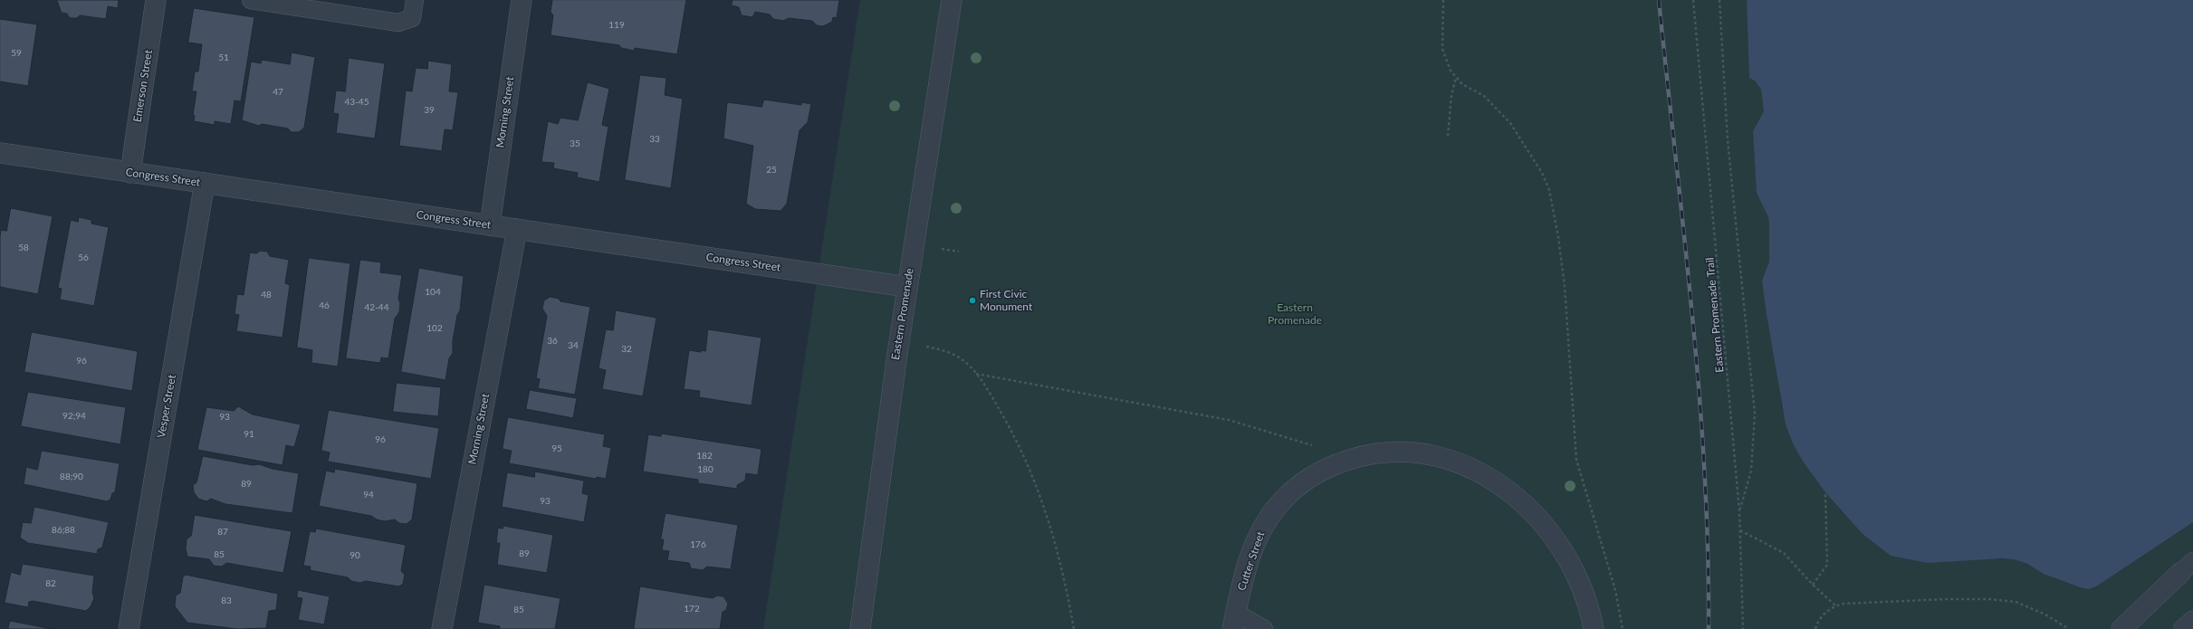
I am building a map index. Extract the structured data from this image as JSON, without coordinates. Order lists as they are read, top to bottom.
{
  "streets": {
    "street": [
      "Emerson Street",
      "Morning Street",
      "Congress Street",
      "Eastern Promenade",
      "Vesper Street",
      "Cutter Street"
    ],
    "path": ["Eastern Promenade Trail"]
  },
  "crossings": [
    ["Emerson Street", "Congress Street"],
    ["Morning Street", "Congress Street"],
    ["Congress Street", "Eastern Promenade"],
    ["Congress Street", "Vesper Street"]
  ],
  "parks": ["Eastern Promenade"],
  "places": ["First Civic Monument"],
  "house_numbers": [
    "119",
    "59",
    "51",
    "47",
    "43-45",
    "39",
    "33",
    "35",
    "25",
    "58",
    "56",
    "104",
    "48",
    "46",
    "42-44",
    "102",
    "36",
    "34",
    "32",
    "96",
    "92;94",
    "93",
    "91",
    "96",
    "95",
    "182",
    "180",
    "88;90",
    "89",
    "94",
    "93",
    "86;88",
    "87",
    "176",
    "89",
    "85",
    "90",
    "82",
    "83",
    "172",
    "85"
  ]
}
